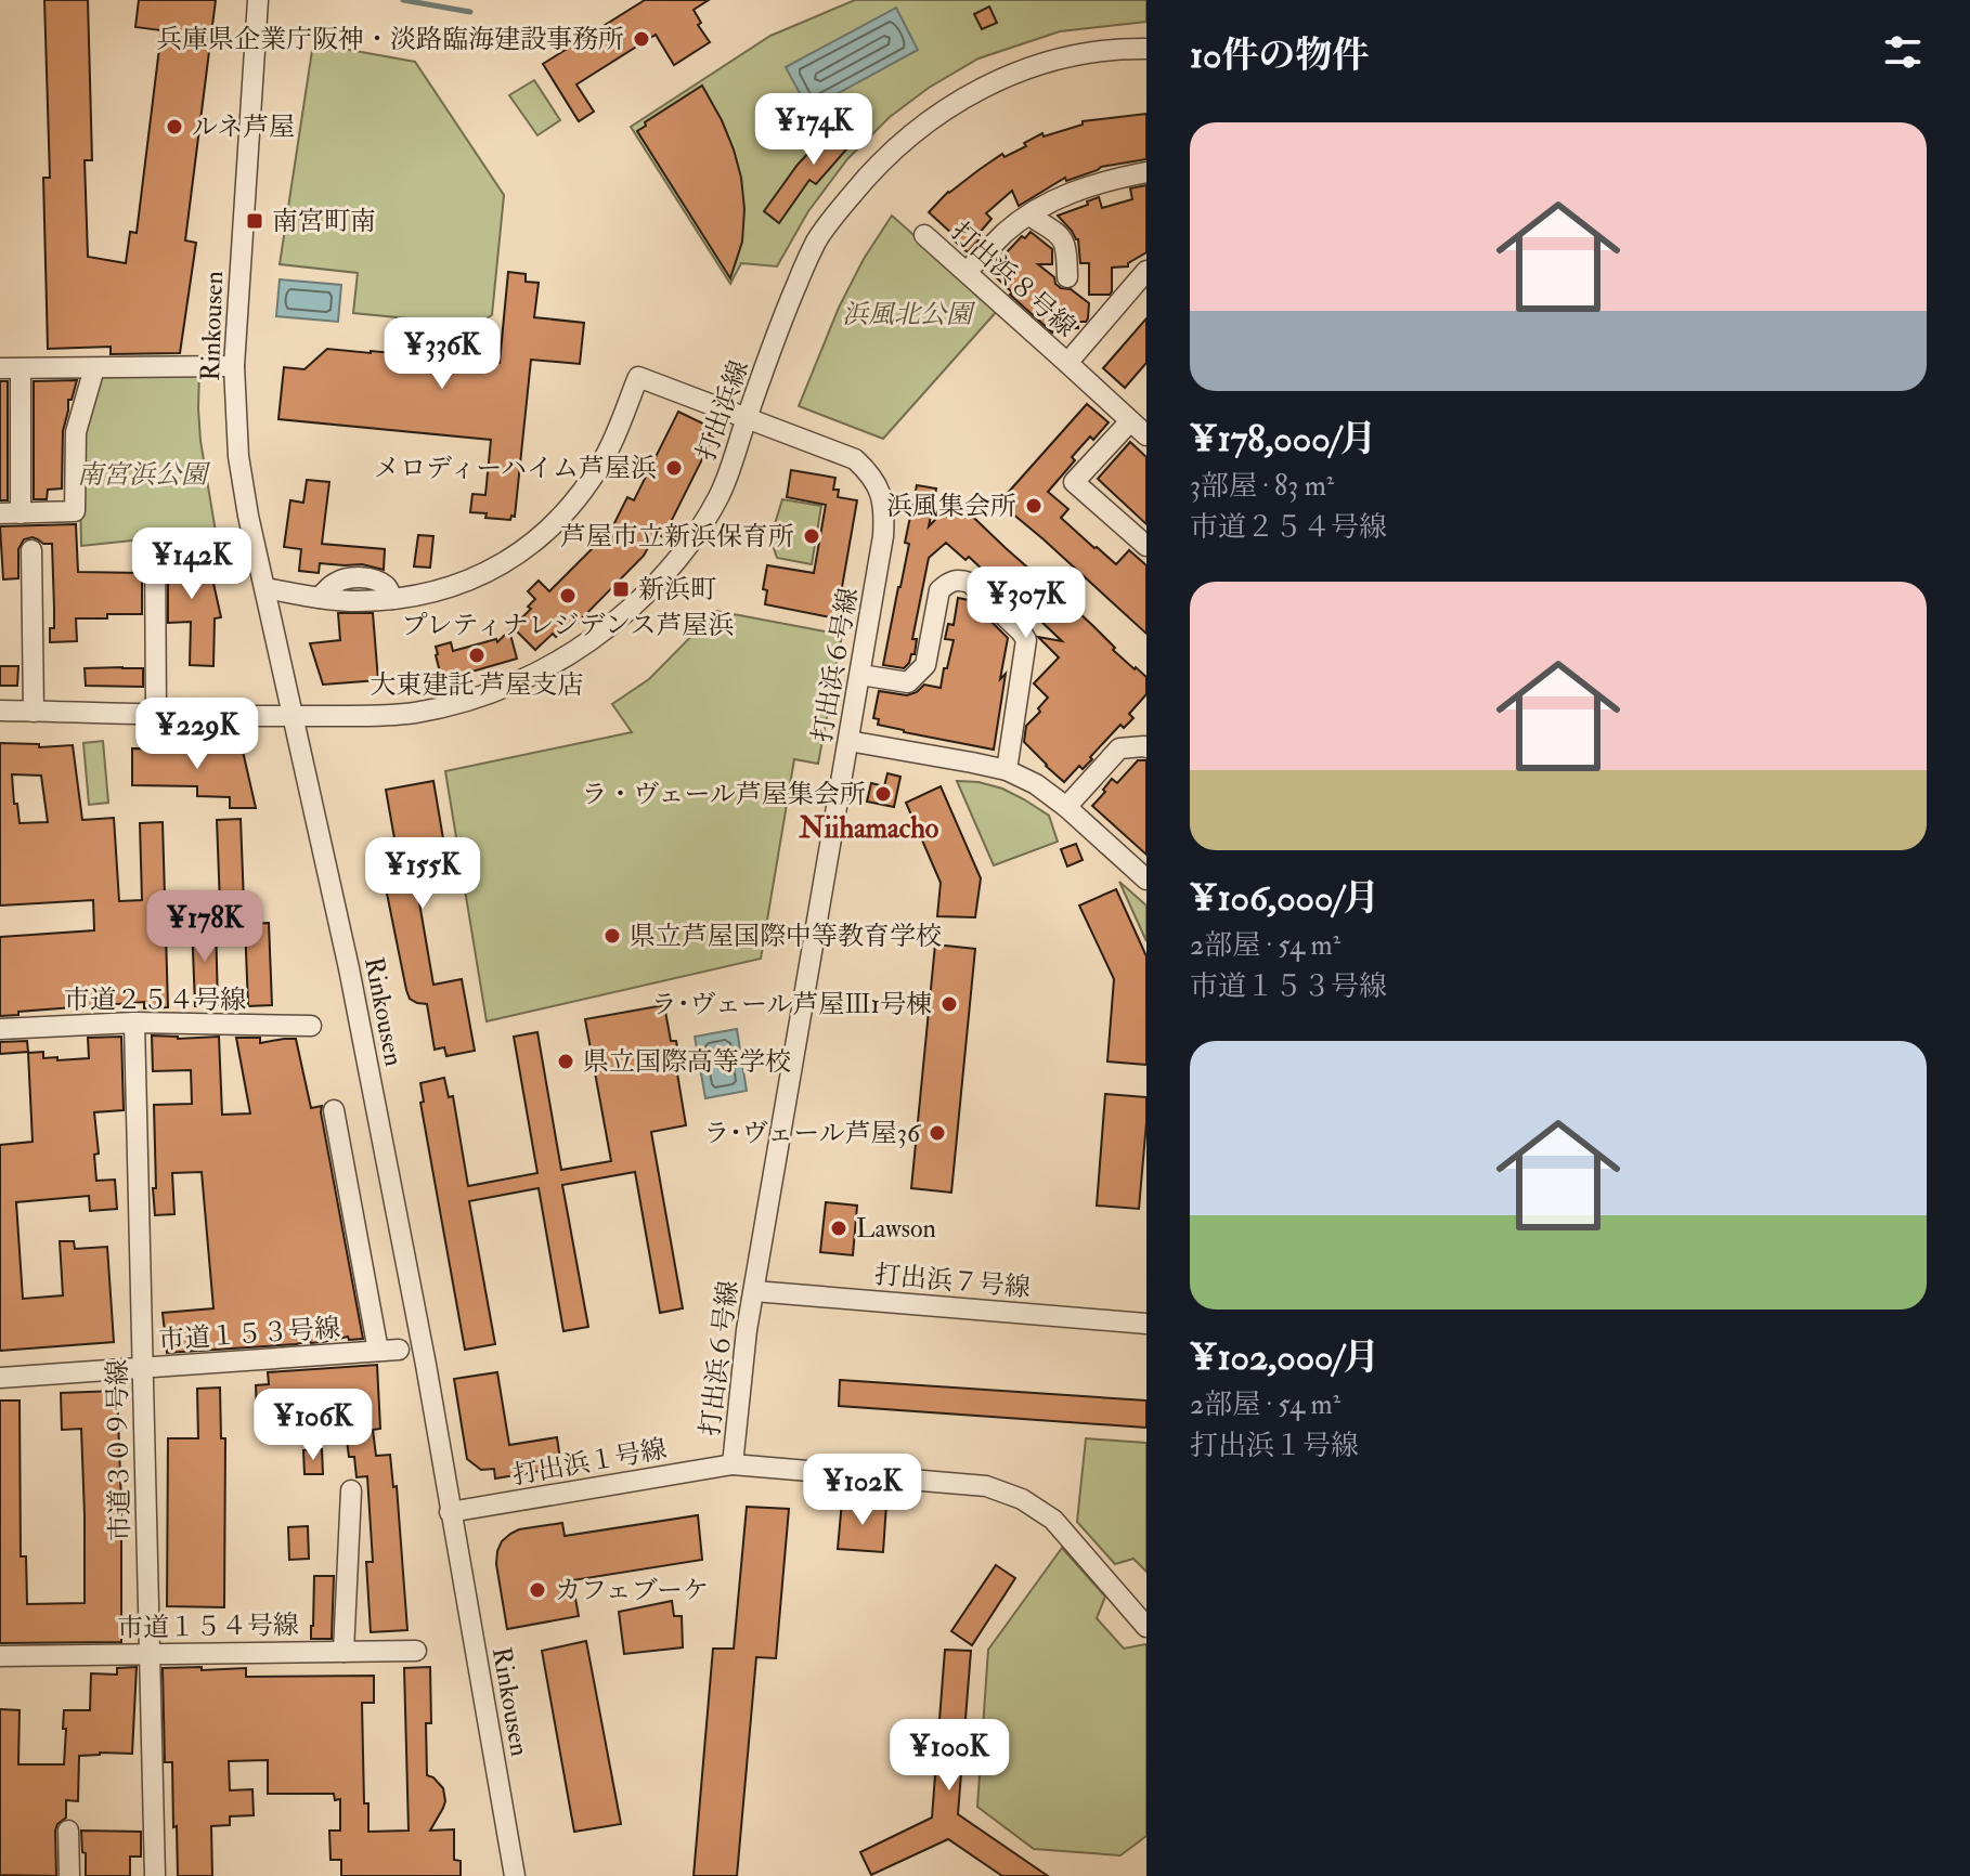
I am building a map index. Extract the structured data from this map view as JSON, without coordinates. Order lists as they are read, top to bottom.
{
  "streets": {
    "street": [
      "打出浜８号線",
      "Rinkousen",
      "打出浜線",
      "打出浜６号線",
      "市道２５４号線",
      "打出浜７号線",
      "市道１５３号線",
      "市道３０９号線",
      "打出浜１号線",
      "市道１５４号線"
    ]
  },
  "crossings": [
    ["Rinkousen", "打出浜線"],
    ["Rinkousen", "打出浜６号線"],
    ["Rinkousen", "打出浜１号線"],
    ["打出浜線", "打出浜６号線"],
    ["打出浜６号線", "打出浜７号線"],
    ["打出浜６号線", "打出浜１号線"],
    ["市道２５４号線", "市道３０９号線"],
    ["市道１５３号線", "市道３０９号線"],
    ["市道３０９号線", "市道１５４号線"]
  ],
  "districts": ["Niihamacho"],
  "parks": ["浜風北公園", "南宮浜公園"],
  "places": {
    "other": [
      "兵庫県企業庁阪神・淡路臨海建設事務所",
      "ルネ芦屋",
      "メロディーハイム芦屋浜",
      "浜風集会所",
      "芦屋市立新浜保育所",
      "プレティナレジデンス芦屋浜",
      "大東建託 芦屋支店",
      "ラ・ヴェール芦屋集会所",
      "県立芦屋国際中等教育学校",
      "ラ･ヴェール芦屋Ⅲ1号棟",
      "県立国際高等学校",
      "ラ･ヴェール芦屋36",
      "Lawson",
      "カフェブーケ"
    ],
    "transit": ["南宮町南", "新浜町"]
  },
  "page": {
    "heading": "10件の物件",
    "price": [
      "¥174K",
      "¥336K",
      "¥142K",
      "¥307K",
      "¥229K",
      "¥155K",
      "¥178K",
      "¥106K",
      "¥102K",
      "¥100K"
    ],
    "list": [
      {
        "name": "¥178,000/月",
        "note": "3部屋 · 83 m² · 市道２５４号線"
      },
      {
        "name": "¥106,000/月",
        "note": "2部屋 · 54 m² · 市道１５３号線"
      },
      {
        "name": "¥102,000/月",
        "note": "2部屋 · 54 m² · 打出浜１号線"
      }
    ]
  }
}
